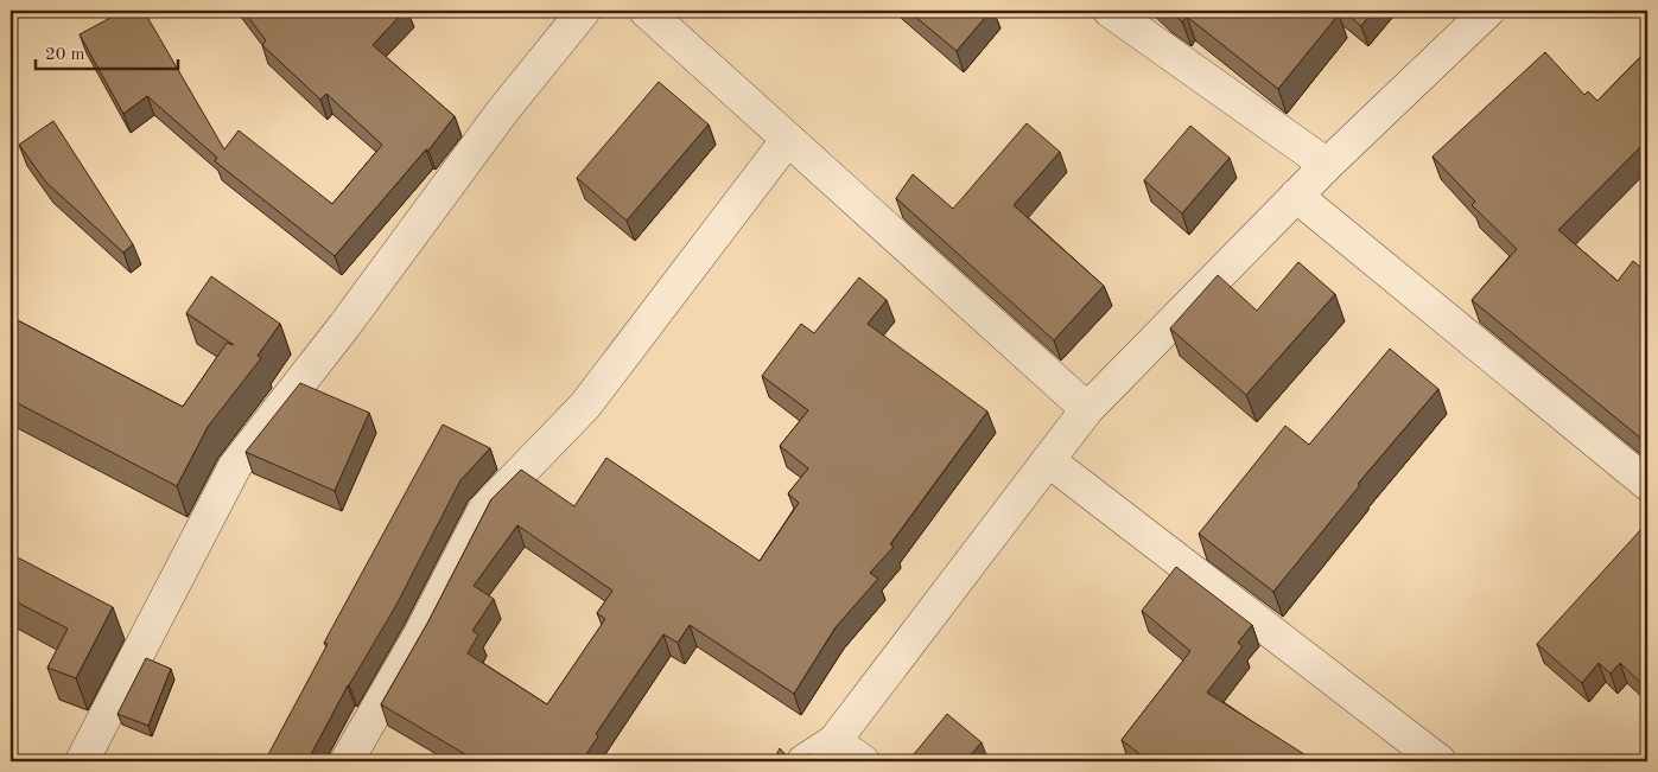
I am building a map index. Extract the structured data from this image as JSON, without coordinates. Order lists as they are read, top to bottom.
{
  "scale_bar": "20 m"
}
